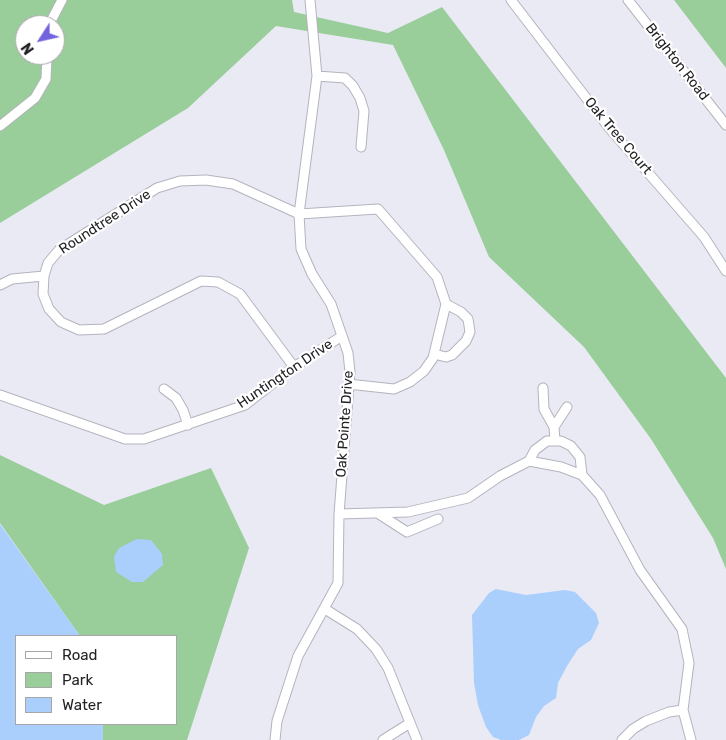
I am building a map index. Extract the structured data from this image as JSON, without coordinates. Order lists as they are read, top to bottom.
{
  "streets": {
    "street": [
      "Brighton Road",
      "Oak Tree Court",
      "Roundtree Drive",
      "Huntington Drive",
      "Oak Pointe Drive"
    ]
  },
  "crossings": [
    ["Roundtree Drive", "Oak Pointe Drive"],
    ["Huntington Drive", "Oak Pointe Drive"]
  ],
  "legend": ["Road", "Park", "Water"],
  "north": "bottom left"
}
